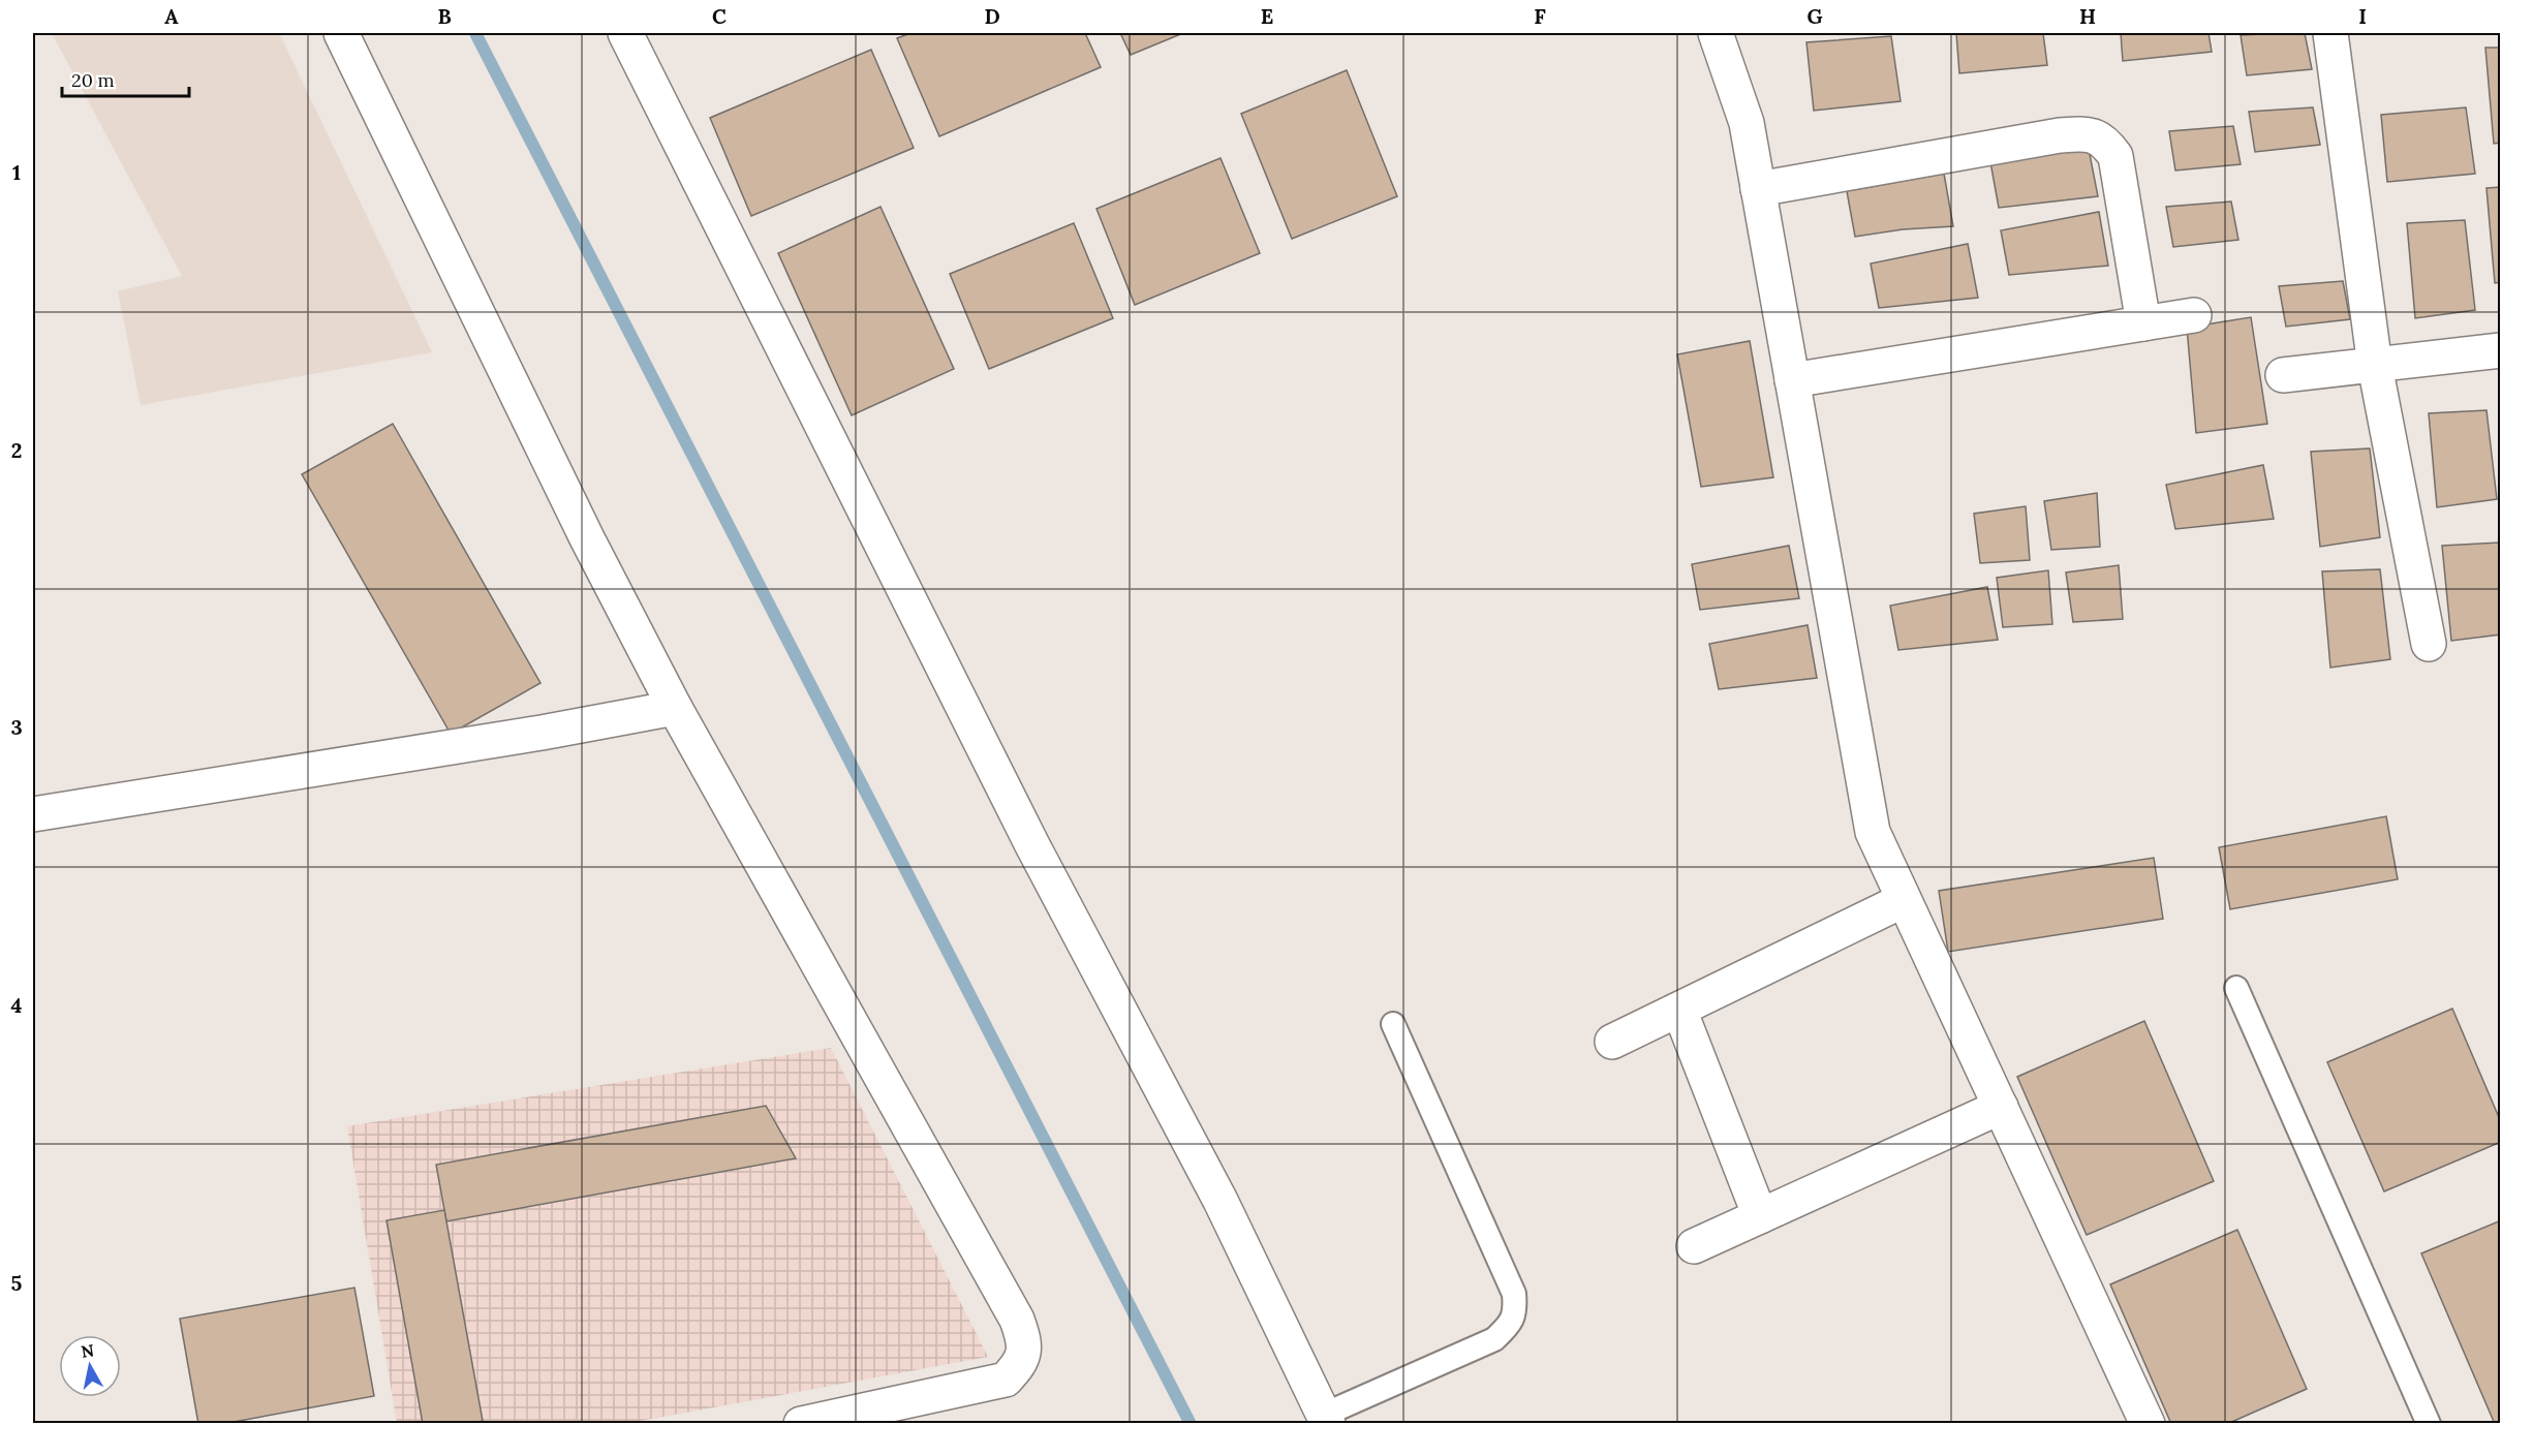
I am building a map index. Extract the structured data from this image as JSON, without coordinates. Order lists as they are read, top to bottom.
{
  "scale_bar": "20 m",
  "north": "top",
  "grid": {
    "columns": [
      "A",
      "B",
      "C",
      "D",
      "E",
      "F",
      "G",
      "H",
      "I"
    ],
    "rows": [
      "1",
      "2",
      "3",
      "4",
      "5"
    ]
  }
}
